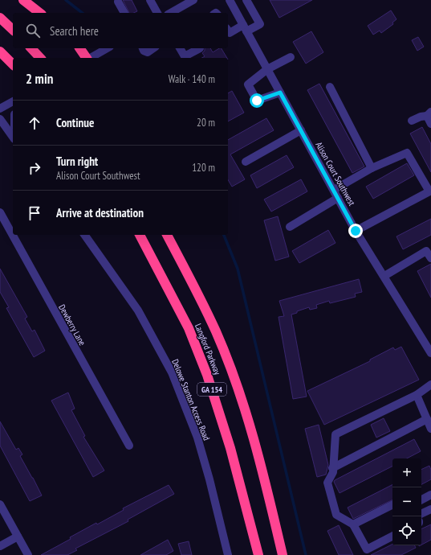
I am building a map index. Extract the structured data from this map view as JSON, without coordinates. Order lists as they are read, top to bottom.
{
  "streets": {
    "highway": ["Langford Parkway", "GA 154"],
    "street": ["Alison Court Southwest", "Dewberry Lane", "Delowe Stanton Access Road"]
  },
  "page": {
    "search": "Search here",
    "heading": ["2 min", "Walk · 140 m"],
    "list": [
      ["Continue", "20 m"],
      ["Turn right", "Alison Court Southwest", "120 m"],
      "Arrive at destination"
    ],
    "map_buttons": ["+", "−"]
  }
}
